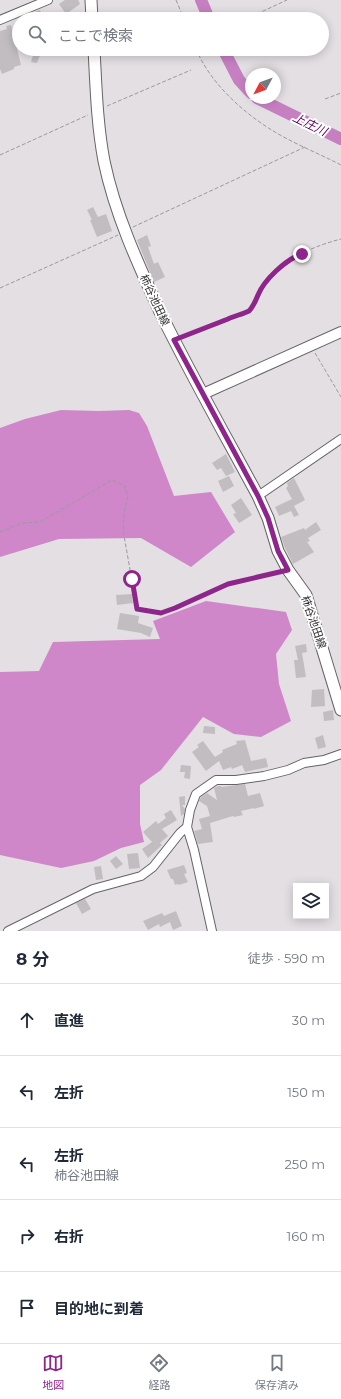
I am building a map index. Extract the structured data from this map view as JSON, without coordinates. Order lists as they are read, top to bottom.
{
  "streets": {
    "main road": ["柿谷池田線"]
  },
  "water": ["上庄川"],
  "north": "bottom left",
  "page": {
    "search": "ここで検索",
    "heading": ["8 分", "徒歩 · 590 m"],
    "list": [
      ["直進", "30 m"],
      ["左折", "150 m"],
      ["左折", "柿谷池田線", "250 m"],
      ["右折", "160 m"],
      "目的地に到着"
    ],
    "nav": ["地図", "経路", "保存済み"]
  }
}
